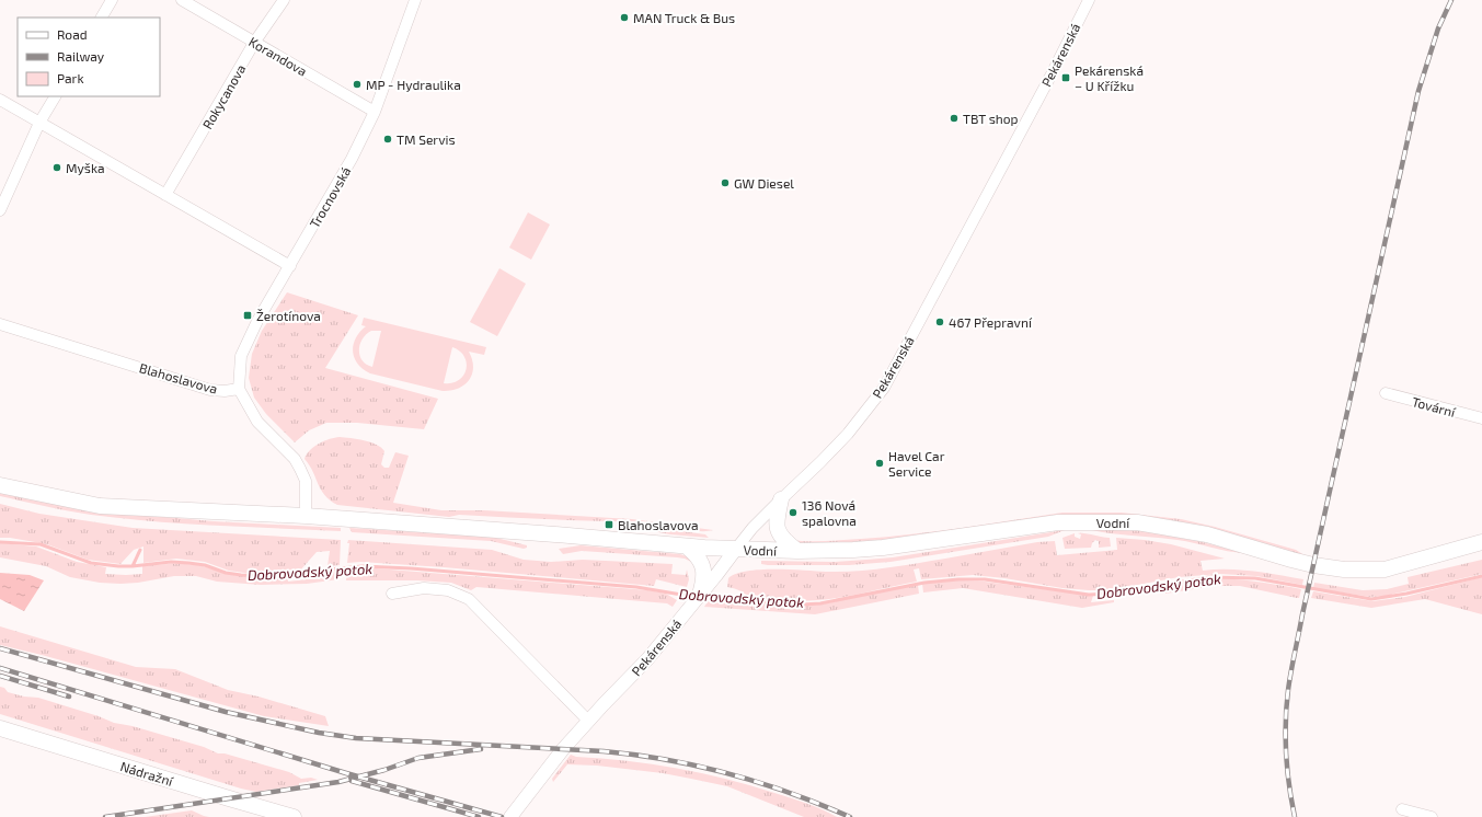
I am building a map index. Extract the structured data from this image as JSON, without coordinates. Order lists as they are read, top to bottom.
{
  "streets": {
    "main road": ["Vodní", "Nádražní"],
    "street": [
      "Pekárenská",
      "Korandova",
      "Rokycanova",
      "Trocnovská",
      "Blahoslavova",
      "Tovární"
    ]
  },
  "crossings": [
    ["Pekárenská", "Vodní"],
    ["Korandova", "Rokycanova"],
    ["Korandova", "Trocnovská"],
    ["Trocnovská", "Blahoslavova"]
  ],
  "water": ["Dobrovodský potok"],
  "places": {
    "other": [
      "MAN Truck & Bus",
      "MP - Hydraulika",
      "TBT shop",
      "TM Servis",
      "Myška",
      "GW Diesel",
      "467 Přepravní",
      "Havel Car Service",
      "136 Nová spalovna"
    ],
    "transit": ["Pekárenská – U Křížku", "Žerotínova", "Blahoslavova"]
  },
  "legend": ["Road", "Railway", "Park"]
}
